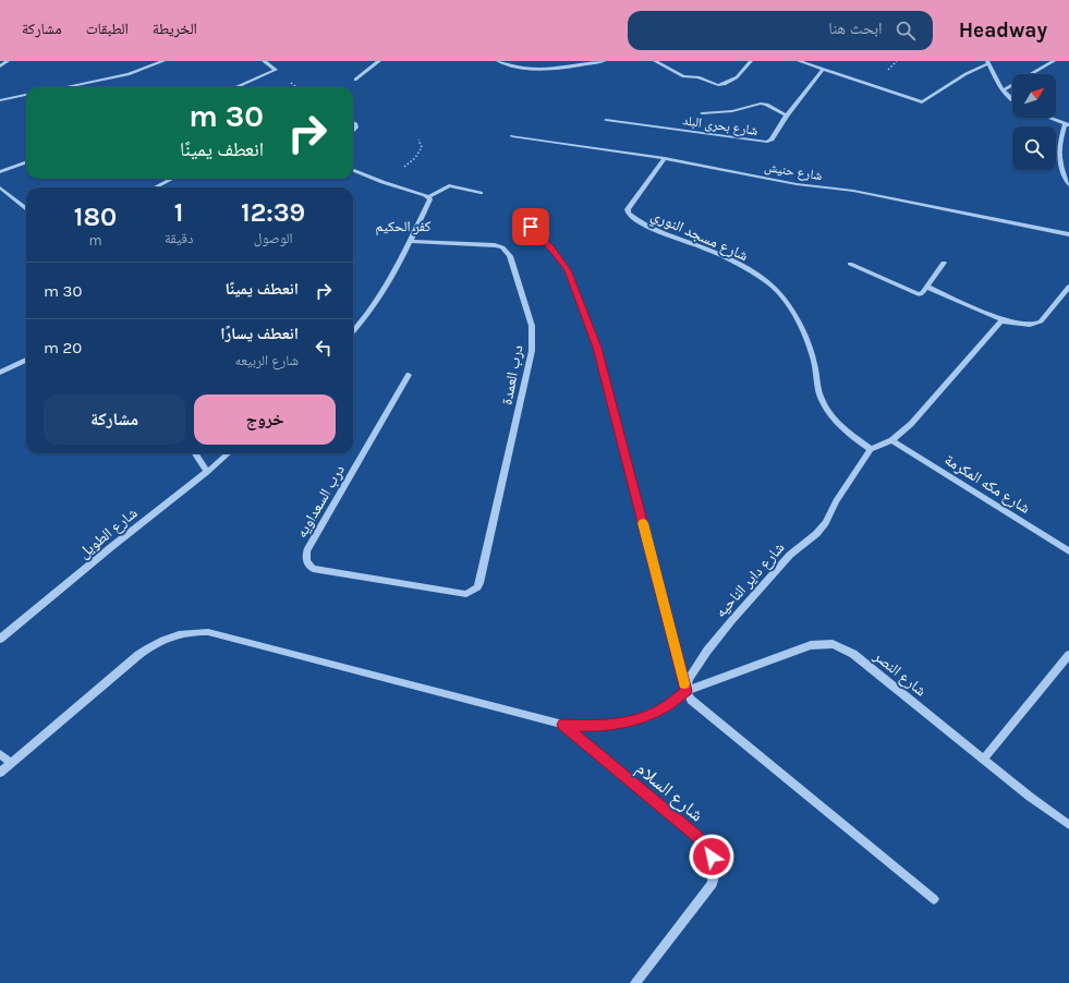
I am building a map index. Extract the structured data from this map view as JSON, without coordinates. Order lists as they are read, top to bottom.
{
  "streets": {
    "street": [
      "شارع بحرى البلد",
      "شارع حنيش",
      "شارع مسجد النوري",
      "درب العمدة",
      "شارع مكه المكرمة",
      "درب السعداويه",
      "شارع الطويل",
      "شارع داير الناحيه",
      "شارع النصر",
      "شارع السلام"
    ]
  },
  "crossings": [
    ["شارع حنيش", "شارع مسجد النوري"],
    ["شارع مسجد النوري", "شارع داير الناحيه"],
    ["درب العمدة", "درب السعداويه"],
    ["شارع داير الناحيه", "شارع النصر"],
    ["شارع النصر", "شارع السلام"]
  ],
  "districts": ["كفر الحكيم"],
  "north": "top right",
  "page": {
    "header": "Headway",
    "search": "ابحث هنا",
    "nav": ["الخريطة", "الطبقات", "مشاركة"],
    "turn": ["30 m", "انعطف يمينًا"],
    "eta": [
      "12:39",
      "الوصول",
      "1",
      "دقيقة",
      "180",
      "m"
    ],
    "list": [
      {
        "name": "انعطف يمينًا",
        "value": "30 m"
      },
      {
        "name": "انعطف يسارًا",
        "note": "شارع الربيعه",
        "value": "20 m"
      }
    ],
    "buttons": ["خروج", "مشاركة"]
  }
}
